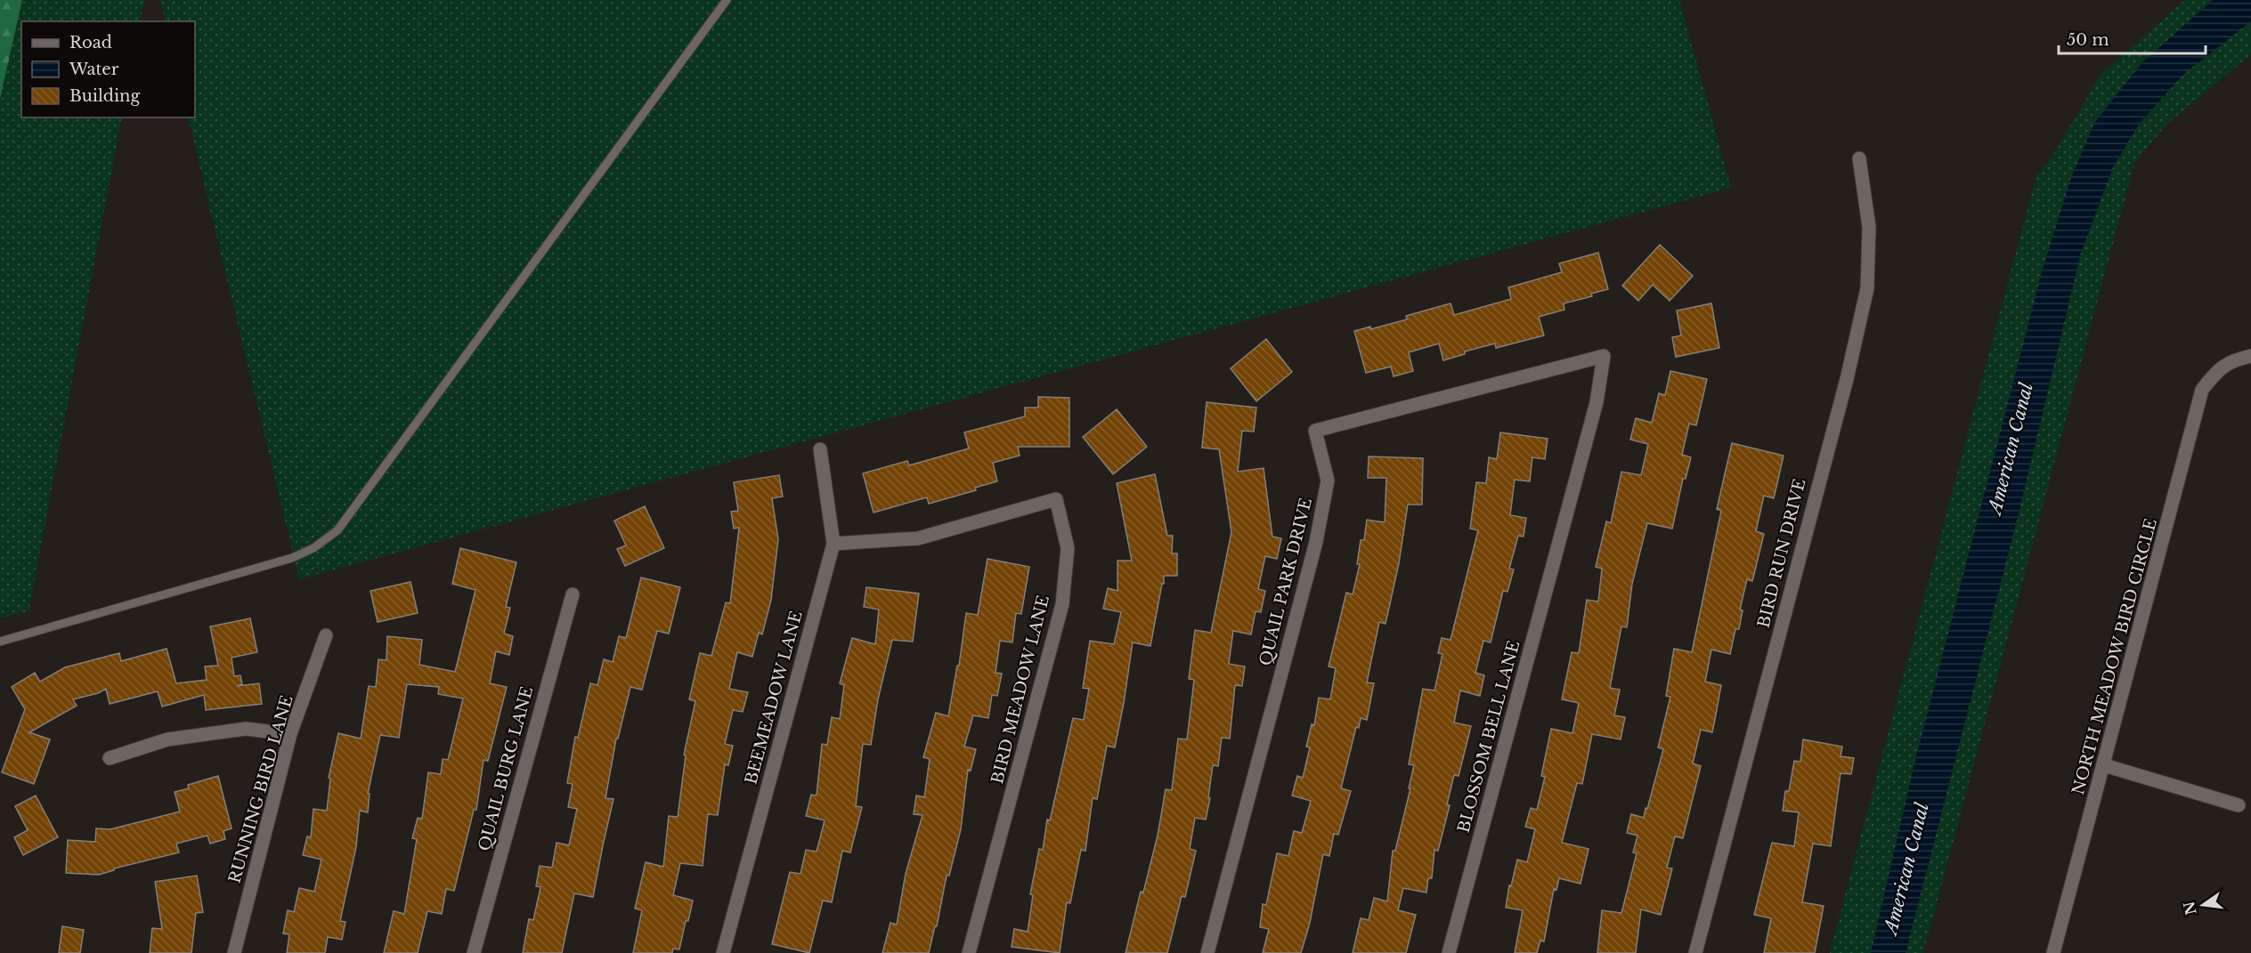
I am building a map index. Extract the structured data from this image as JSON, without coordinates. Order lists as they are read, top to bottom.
{
  "streets": {
    "street": [
      "BIRD RUN DRIVE",
      "QUAIL PARK DRIVE",
      "NORTH MEADOW BIRD CIRCLE",
      "BIRD MEADOW LANE",
      "BEEMEADOW LANE",
      "BLOSSOM BELL LANE",
      "QUAIL BURG LANE",
      "RUNNING BIRD LANE"
    ]
  },
  "crossings": [
    ["QUAIL PARK DRIVE", "BLOSSOM BELL LANE"],
    ["BIRD MEADOW LANE", "BEEMEADOW LANE"]
  ],
  "water": ["American Canal"],
  "legend": ["Road", "Water", "Building"],
  "scale_bar": "50 m",
  "north": "left"
}
